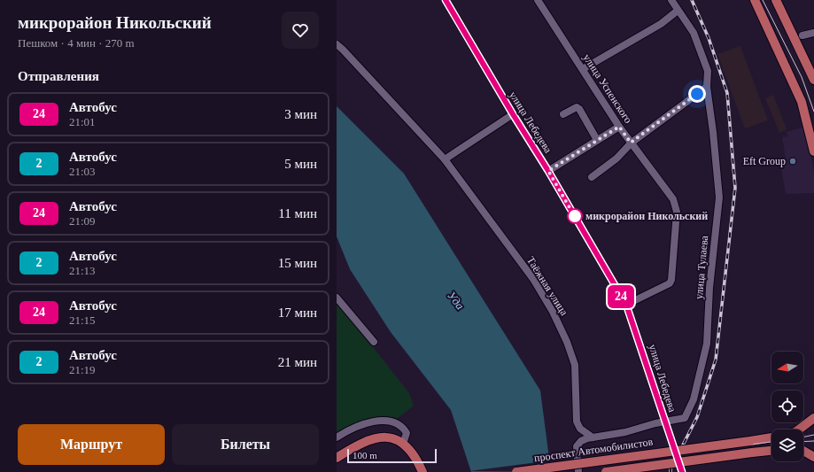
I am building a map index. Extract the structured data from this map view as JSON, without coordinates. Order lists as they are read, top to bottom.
{
  "streets": {
    "main road": ["проспект Автомобилистов"],
    "street": [
      "улица Успенского",
      "улица Лебедева",
      "улица Тулаева",
      "Таёжная улица"
    ]
  },
  "crossings": [
    ["улица Успенского", "улица Лебедева"],
    ["улица Лебедева", "улица Тулаева"],
    ["улица Тулаева", "Таёжная улица"]
  ],
  "water": ["Уда"],
  "places": ["Eft Group", "микрорайон Никольский"],
  "lines": ["bus line 24"],
  "scale_bar": "100 m",
  "north": "left",
  "page": {
    "heading": [
      ["микрорайон Никольский", "Пешком · 4 мин · 270 m"],
      "Отправления"
    ],
    "on_map": "24",
    "list": [
      {
        "mark": "24",
        "name": "Автобус",
        "note": "21:01",
        "value": "3 мин"
      },
      {
        "mark": "2",
        "name": "Автобус",
        "note": "21:03",
        "value": "5 мин"
      },
      {
        "mark": "24",
        "name": "Автобус",
        "note": "21:09",
        "value": "11 мин"
      },
      {
        "mark": "2",
        "name": "Автобус",
        "note": "21:13",
        "value": "15 мин"
      },
      {
        "mark": "24",
        "name": "Автобус",
        "note": "21:15",
        "value": "17 мин"
      },
      {
        "mark": "2",
        "name": "Автобус",
        "note": "21:19",
        "value": "21 мин"
      }
    ],
    "buttons": ["Маршрут", "Билеты"],
    "scale": "100 m"
  }
}
